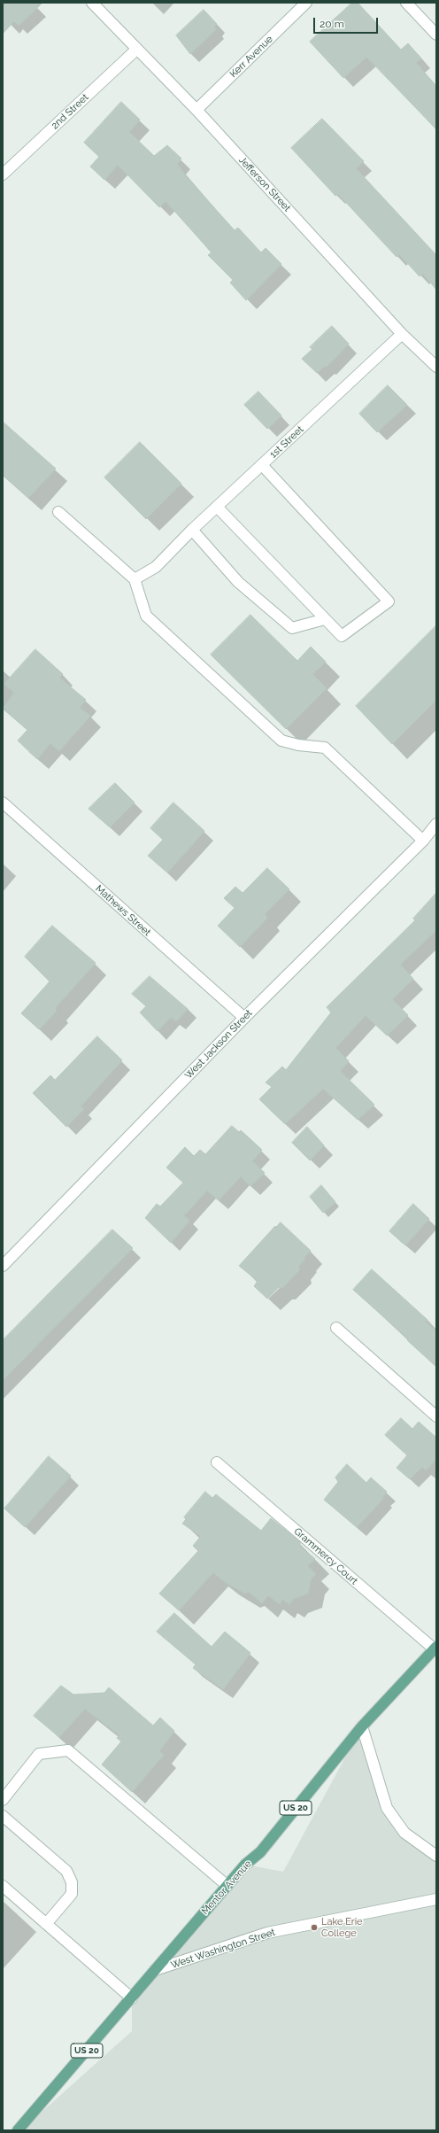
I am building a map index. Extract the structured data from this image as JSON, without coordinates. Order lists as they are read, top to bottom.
{
  "streets": {
    "main road": ["US 20", "Mentor Avenue"],
    "street": [
      "Kerr Avenue",
      "2nd Street",
      "Jefferson Street",
      "1st Street",
      "Mathews Street",
      "West Jackson Street",
      "Grammercy Court",
      "West Washington Street"
    ]
  },
  "crossings": [
    ["Kerr Avenue", "Jefferson Street"],
    ["2nd Street", "Jefferson Street"],
    ["Jefferson Street", "1st Street"],
    ["Mathews Street", "West Jackson Street"],
    ["Grammercy Court", "Mentor Avenue"],
    ["Mentor Avenue", "West Washington Street"]
  ],
  "places": ["Lake Erie College"],
  "scale_bar": "20 m"
}
